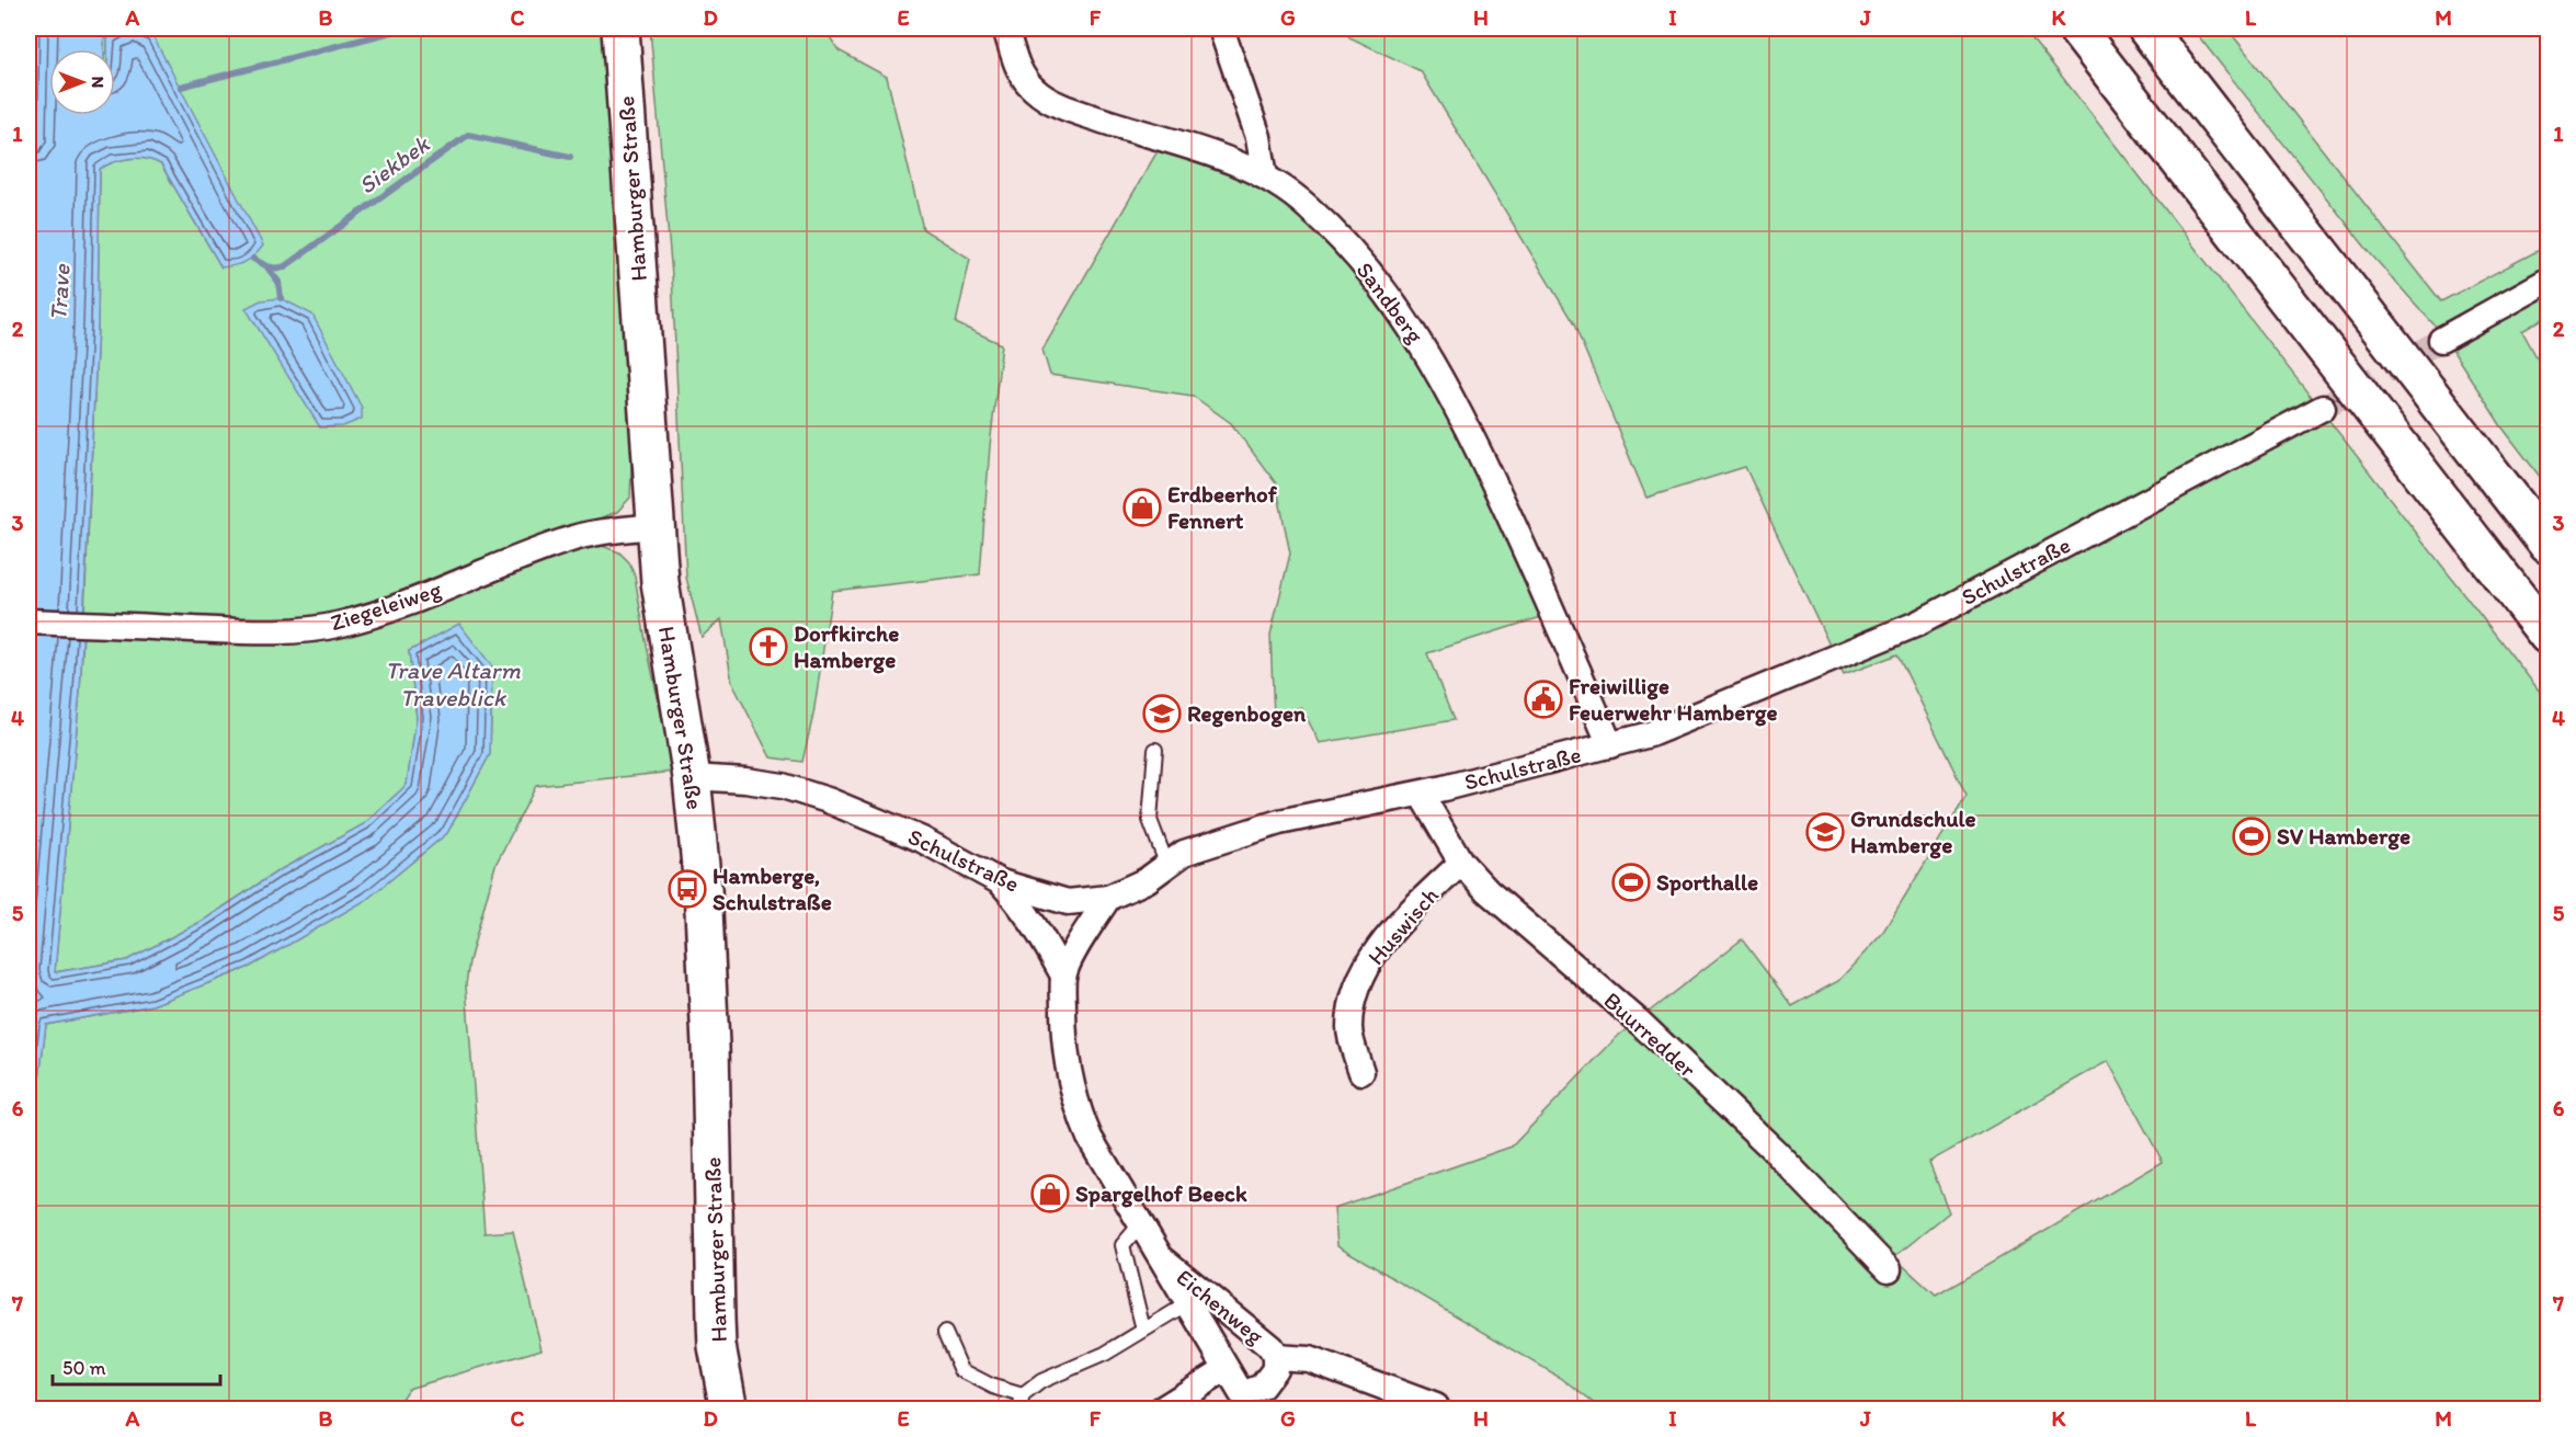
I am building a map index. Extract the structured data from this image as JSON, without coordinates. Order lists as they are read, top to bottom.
{
  "streets": {
    "main road": ["Hamburger Straße"],
    "street": [
      "Sandberg",
      "Schulstraße",
      "Ziegeleiweg",
      "Huswisch",
      "Buurredder",
      "Eichenweg"
    ]
  },
  "crossings": [
    ["Hamburger Straße", "Schulstraße"],
    ["Hamburger Straße", "Ziegeleiweg"],
    ["Sandberg", "Schulstraße"],
    ["Schulstraße", "Buurredder"],
    ["Schulstraße", "Eichenweg"],
    ["Huswisch", "Buurredder"]
  ],
  "water": ["Siekbek", "Trave", "Trave Altarm Traveblick"],
  "places": {
    "shop": ["Erdbeerhof Fennert", "Spargelhof Beeck"],
    "church": ["Dorfkirche Hamberge"],
    "public building": ["Freiwillige Feuerwehr Hamberge"],
    "school or university": ["Regenbogen", "Grundschule Hamberge"],
    "sports": ["SV Hamberge", "Sporthalle"],
    "bus stop": ["Hamberge, Schulstraße"]
  },
  "scale_bar": "50 m",
  "north": "right",
  "grid": {
    "columns": [
      "A",
      "B",
      "C",
      "D",
      "E",
      "F",
      "G",
      "H",
      "I",
      "J",
      "K",
      "L",
      "M"
    ],
    "rows": [
      "1",
      "2",
      "3",
      "4",
      "5",
      "6",
      "7"
    ]
  }
}
